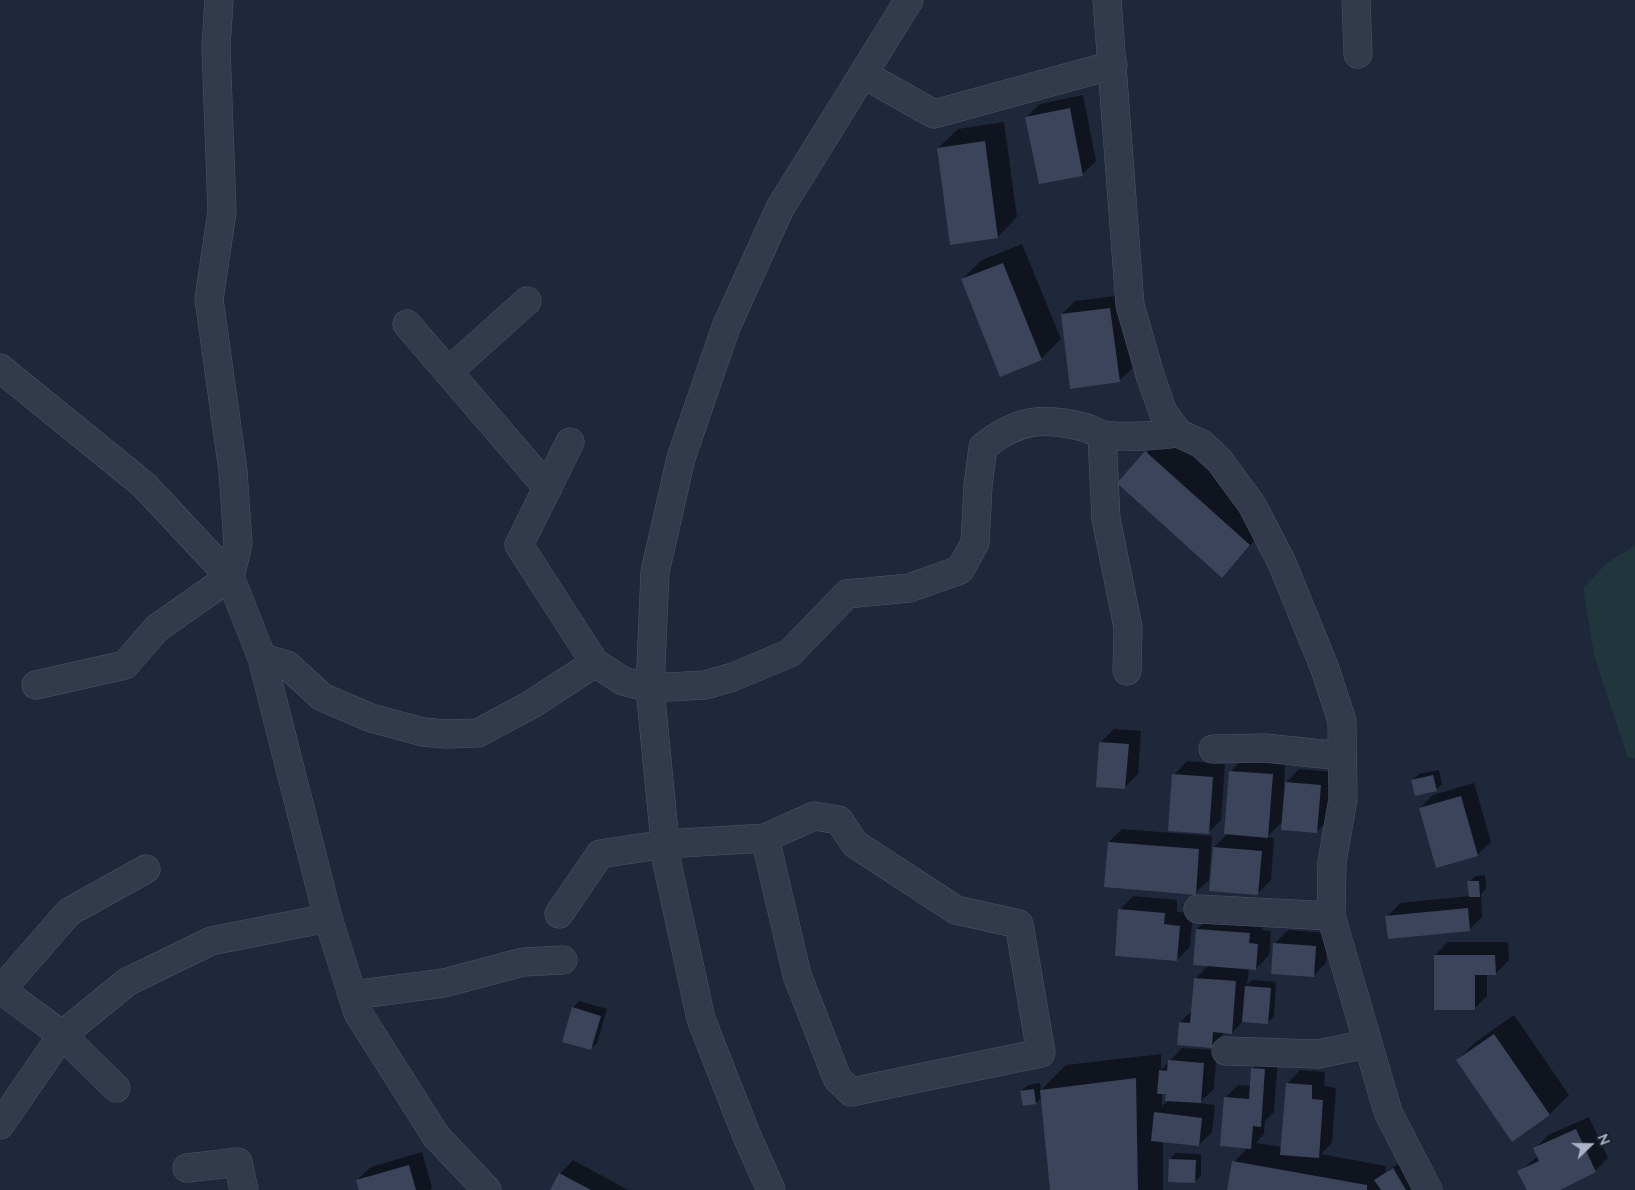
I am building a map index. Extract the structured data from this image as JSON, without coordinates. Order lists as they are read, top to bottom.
{
  "north": "right"
}
